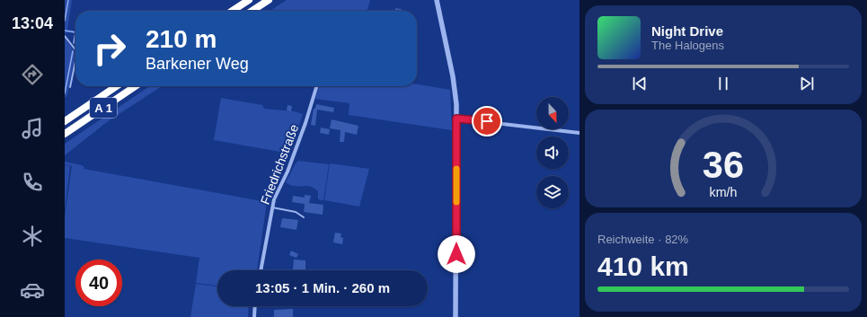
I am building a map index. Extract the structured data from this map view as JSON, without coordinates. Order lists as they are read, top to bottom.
{
  "streets": {
    "highway": ["A 1"],
    "street": ["Friedrichstraße"]
  },
  "north": "bottom",
  "page": {
    "tabs": "13:04",
    "turn": ["210 m", "Barkener Weg"],
    "song": ["Night Drive", "The Halogens"],
    "tile": ["Reichweite · 82%", "410 km"],
    "limit": "40",
    "trip": "13:05 · 1 Min. · 260 m",
    "gauge": ["36", "km/h"]
  }
}
